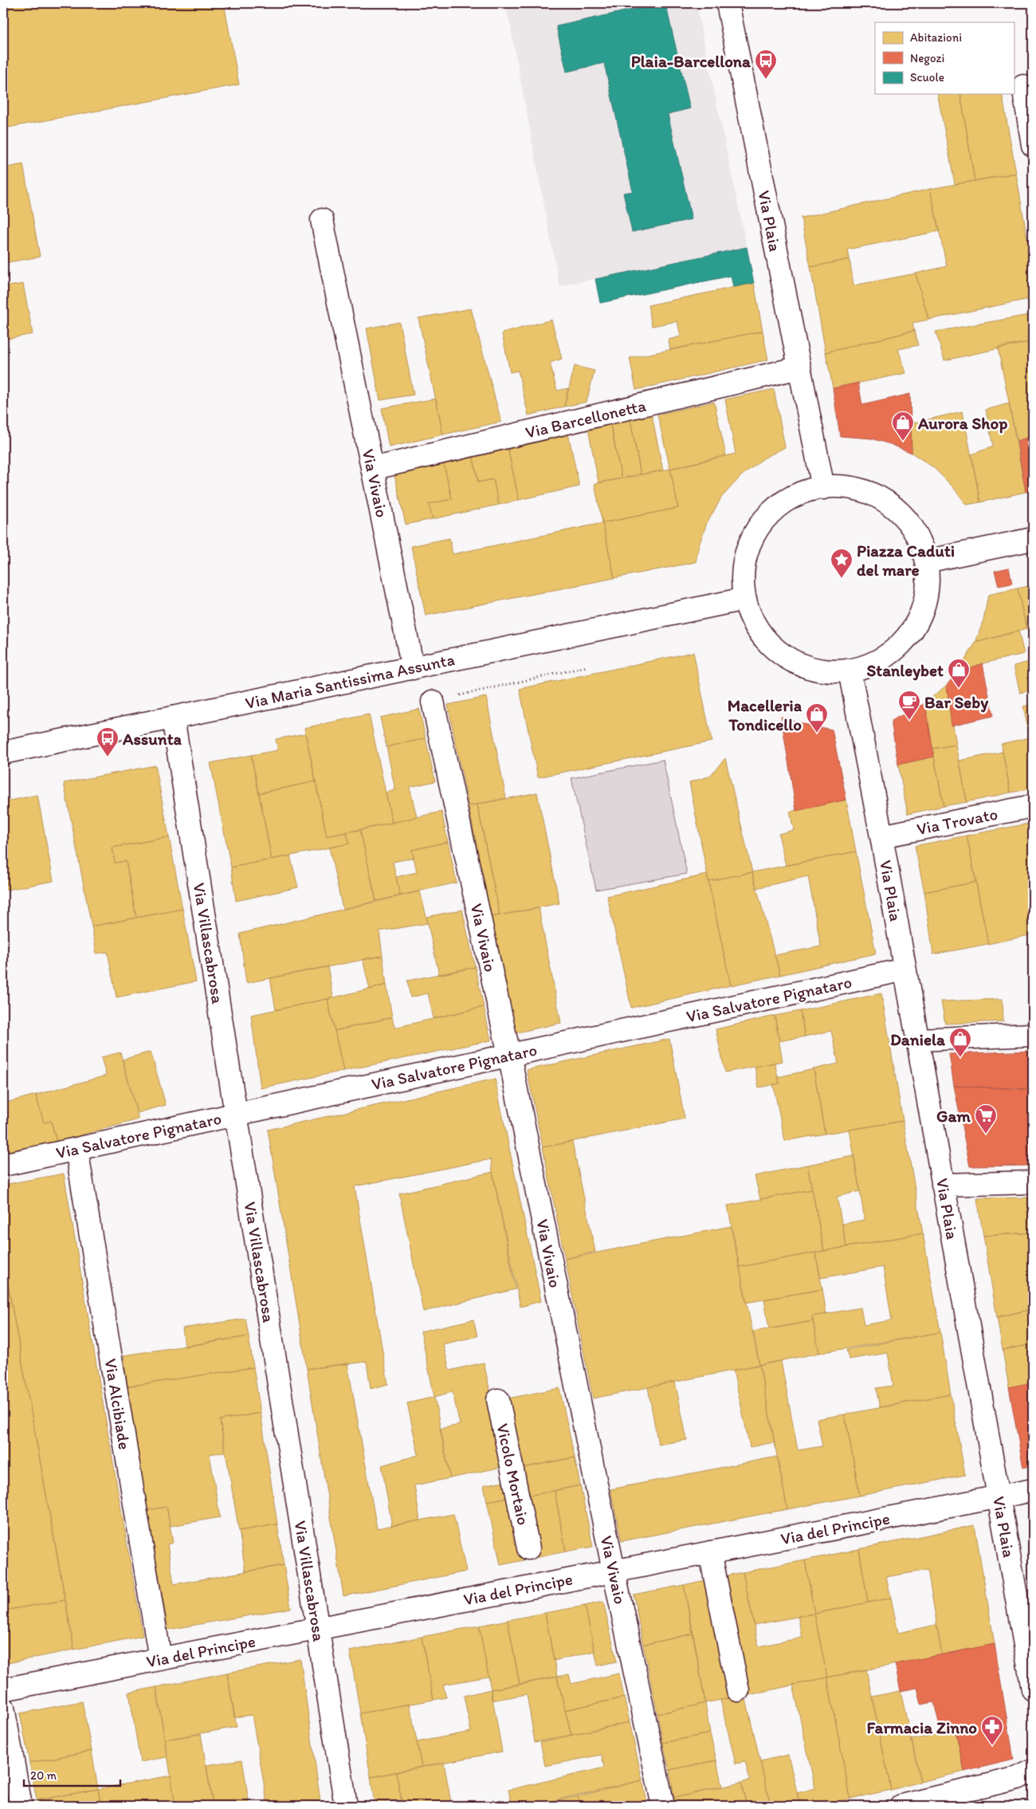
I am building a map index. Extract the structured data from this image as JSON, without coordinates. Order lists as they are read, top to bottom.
{
  "streets": {
    "street": [
      "Via Plaia",
      "Via Barcellonetta",
      "Via Vivaio",
      "Via Maria Santissima Assunta",
      "Via Trovato",
      "Via Villascabrosa",
      "Via Salvatore Pignataro",
      "Via Alcibiade",
      "Vicolo Mortaio",
      "Via del Principe"
    ]
  },
  "crossings": [
    ["Via Plaia", "Via Barcellonetta"],
    ["Via Plaia", "Via Trovato"],
    ["Via Plaia", "Via Salvatore Pignataro"],
    ["Via Plaia", "Via del Principe"],
    ["Via Barcellonetta", "Via Vivaio"],
    ["Via Vivaio", "Via Maria Santissima Assunta"],
    ["Via Vivaio", "Via Salvatore Pignataro"],
    ["Via Vivaio", "Via del Principe"],
    ["Via Maria Santissima Assunta", "Via Villascabrosa"],
    ["Via Villascabrosa", "Via Salvatore Pignataro"],
    ["Via Villascabrosa", "Via del Principe"],
    ["Via Salvatore Pignataro", "Via Alcibiade"],
    ["Via Alcibiade", "Via del Principe"]
  ],
  "places": {
    "bus stop": ["Plaia-Barcellona", "Assunta"],
    "shop": [
      "Aurora Shop",
      "Stanleybet",
      "Macelleria Tondicello",
      "Daniela"
    ],
    "place": ["Piazza Caduti del mare"],
    "cafe": ["Bar Seby"],
    "supermarket": ["Gam"],
    "pharmacy": ["Farmacia Zinno"]
  },
  "legend": ["Abitazioni", "Negozi", "Scuole"],
  "scale_bar": "20 m"
}
